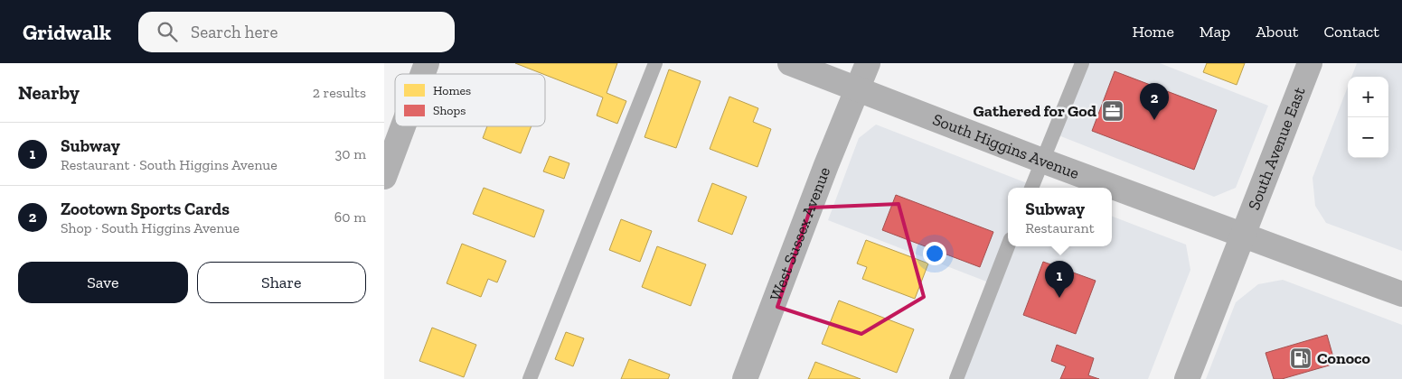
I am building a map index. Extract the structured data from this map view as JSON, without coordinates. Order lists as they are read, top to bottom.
{
  "streets": {
    "street": ["South Higgins Avenue", "South Avenue East", "West Sussex Avenue"]
  },
  "crossings": [
    ["South Higgins Avenue", "South Avenue East"],
    ["South Higgins Avenue", "West Sussex Avenue"]
  ],
  "places": {
    "office": ["Gathered for God"],
    "fuel station": ["Conoco"]
  },
  "legend": ["Homes", "Shops"],
  "page": {
    "header": "Gridwalk",
    "search": "Search here",
    "nav": [
      "Home",
      "Map",
      "About",
      "Contact"
    ],
    "heading": ["Nearby", "2 results"],
    "map_buttons": ["+", "−"],
    "pins": ["2", "1"],
    "list": [
      {
        "mark": "1",
        "name": "Subway",
        "note": "Restaurant · South Higgins Avenue",
        "value": "30 m"
      },
      {
        "mark": "2",
        "name": "Zootown Sports Cards",
        "note": "Shop · South Higgins Avenue",
        "value": "60 m"
      }
    ],
    "popup": ["Subway", "Restaurant"],
    "buttons": ["Save", "Share"]
  }
}
